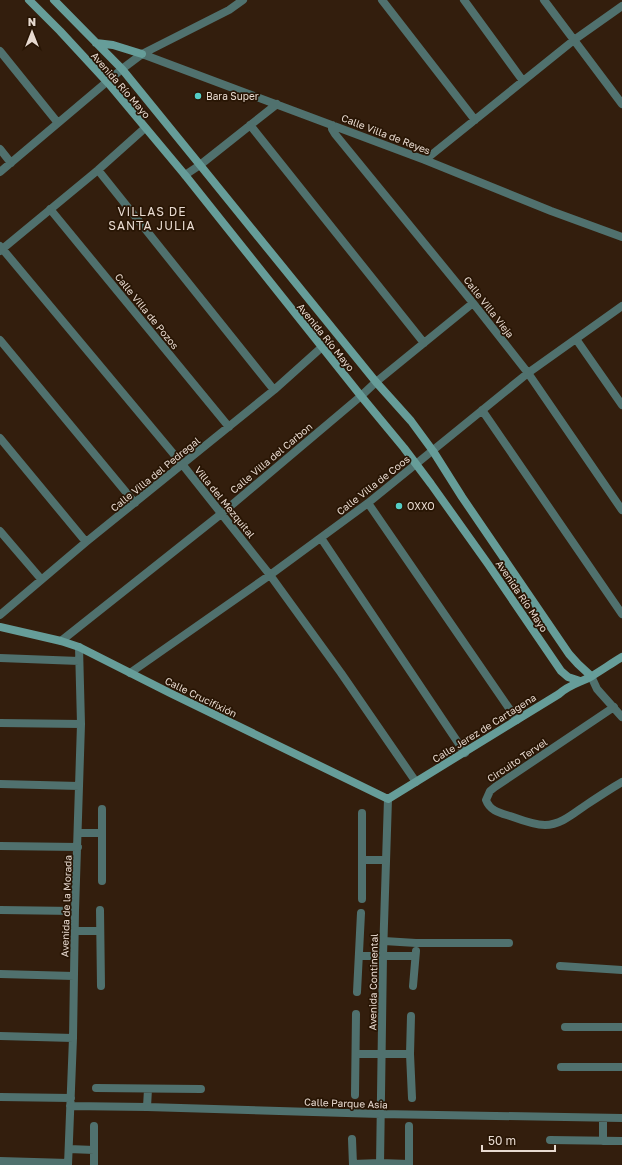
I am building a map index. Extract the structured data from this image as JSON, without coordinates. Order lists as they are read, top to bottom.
{
  "streets": {
    "street": [
      "Avenida Río Mayo",
      "Calle Villa de Reyes",
      "Calle Villa Vieja",
      "Calle Villa de Pozos",
      "Calle Villa del Carbon",
      "Calle Villa del Pedregal",
      "Calle Villa de Coos",
      "Villa del Mezquital",
      "Calle Crucifixión",
      "Calle Jerez de Cartagena",
      "Circuito Tervel",
      "Avenida de la Morada",
      "Avenida Continental",
      "Calle Parque Asia"
    ]
  },
  "crossings": [
    ["Avenida Río Mayo", "Calle Villa del Carbon"],
    ["Avenida Río Mayo", "Calle Villa del Pedregal"],
    ["Avenida Río Mayo", "Calle Villa de Coos"],
    ["Avenida Río Mayo", "Calle Jerez de Cartagena"],
    ["Avenida Río Mayo", "Circuito Tervel"],
    ["Calle Villa de Reyes", "Calle Villa Vieja"],
    ["Calle Villa Vieja", "Calle Villa del Carbon"],
    ["Calle Villa Vieja", "Calle Villa de Coos"],
    ["Calle Villa de Pozos", "Calle Villa del Pedregal"],
    ["Calle Villa del Carbon", "Villa del Mezquital"],
    ["Calle Villa del Carbon", "Calle Crucifixión"],
    ["Calle Villa del Pedregal", "Villa del Mezquital"],
    ["Calle Villa de Coos", "Villa del Mezquital"],
    ["Calle Villa de Coos", "Calle Crucifixión"],
    ["Villa del Mezquital", "Calle Jerez de Cartagena"],
    ["Calle Crucifixión", "Calle Jerez de Cartagena"],
    ["Calle Crucifixión", "Avenida de la Morada"],
    ["Calle Crucifixión", "Avenida Continental"],
    ["Calle Jerez de Cartagena", "Avenida Continental"],
    ["Avenida de la Morada", "Calle Parque Asia"],
    ["Avenida Continental", "Calle Parque Asia"]
  ],
  "districts": ["VILLAS DE SANTA JULIA"],
  "places": ["Bara Super", "OXXO"],
  "scale_bar": "50 m",
  "north": "top"
}
